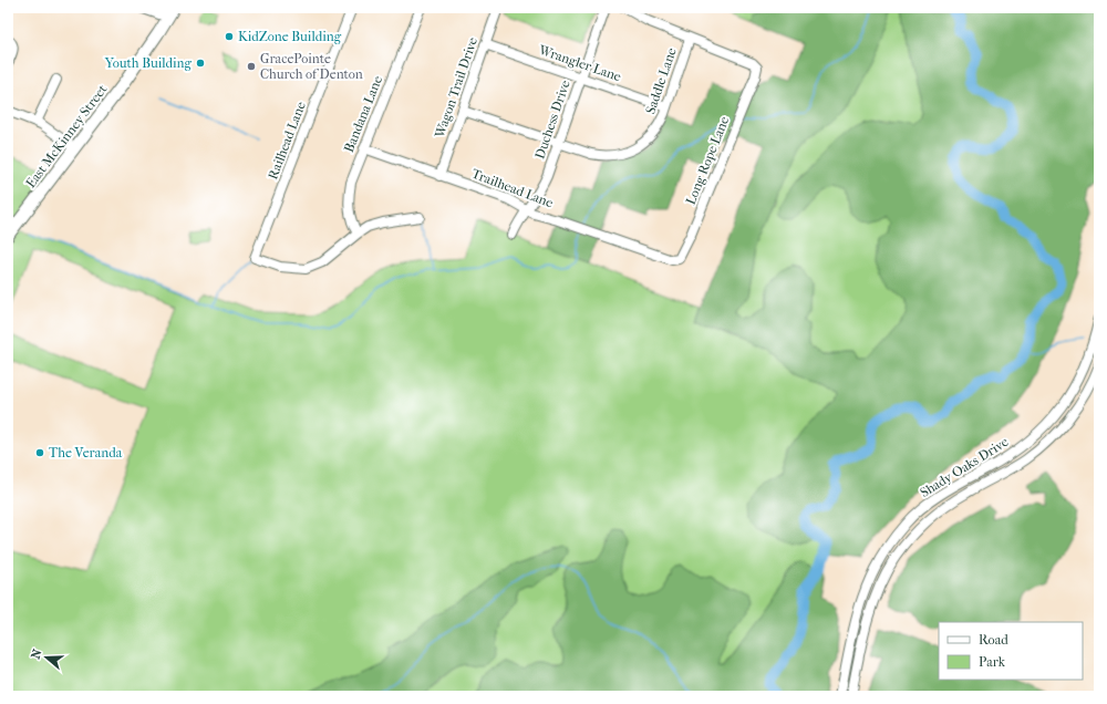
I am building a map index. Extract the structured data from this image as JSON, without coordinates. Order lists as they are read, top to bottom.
{
  "streets": {
    "main road": ["East McKinney Street"],
    "street": [
      "Wrangler Lane",
      "Saddle Lane",
      "Wagon Trail Drive",
      "Bandana Lane",
      "Duchess Drive",
      "Railhead Lane",
      "Long Rope Lane",
      "Trailhead Lane",
      "Shady Oaks Drive"
    ]
  },
  "crossings": [
    ["Wrangler Lane", "Saddle Lane"],
    ["Wrangler Lane", "Wagon Trail Drive"],
    ["Wrangler Lane", "Duchess Drive"],
    ["Saddle Lane", "Wagon Trail Drive"],
    ["Saddle Lane", "Duchess Drive"],
    ["Saddle Lane", "Long Rope Lane"],
    ["Wagon Trail Drive", "Trailhead Lane"],
    ["Bandana Lane", "Railhead Lane"],
    ["Bandana Lane", "Trailhead Lane"],
    ["Duchess Drive", "Trailhead Lane"],
    ["Long Rope Lane", "Trailhead Lane"]
  ],
  "places": [
    "KidZone Building",
    "Youth Building",
    "GracePointe Church of Denton",
    "The Veranda"
  ],
  "legend": ["Road", "Park"],
  "north": "left"
}
